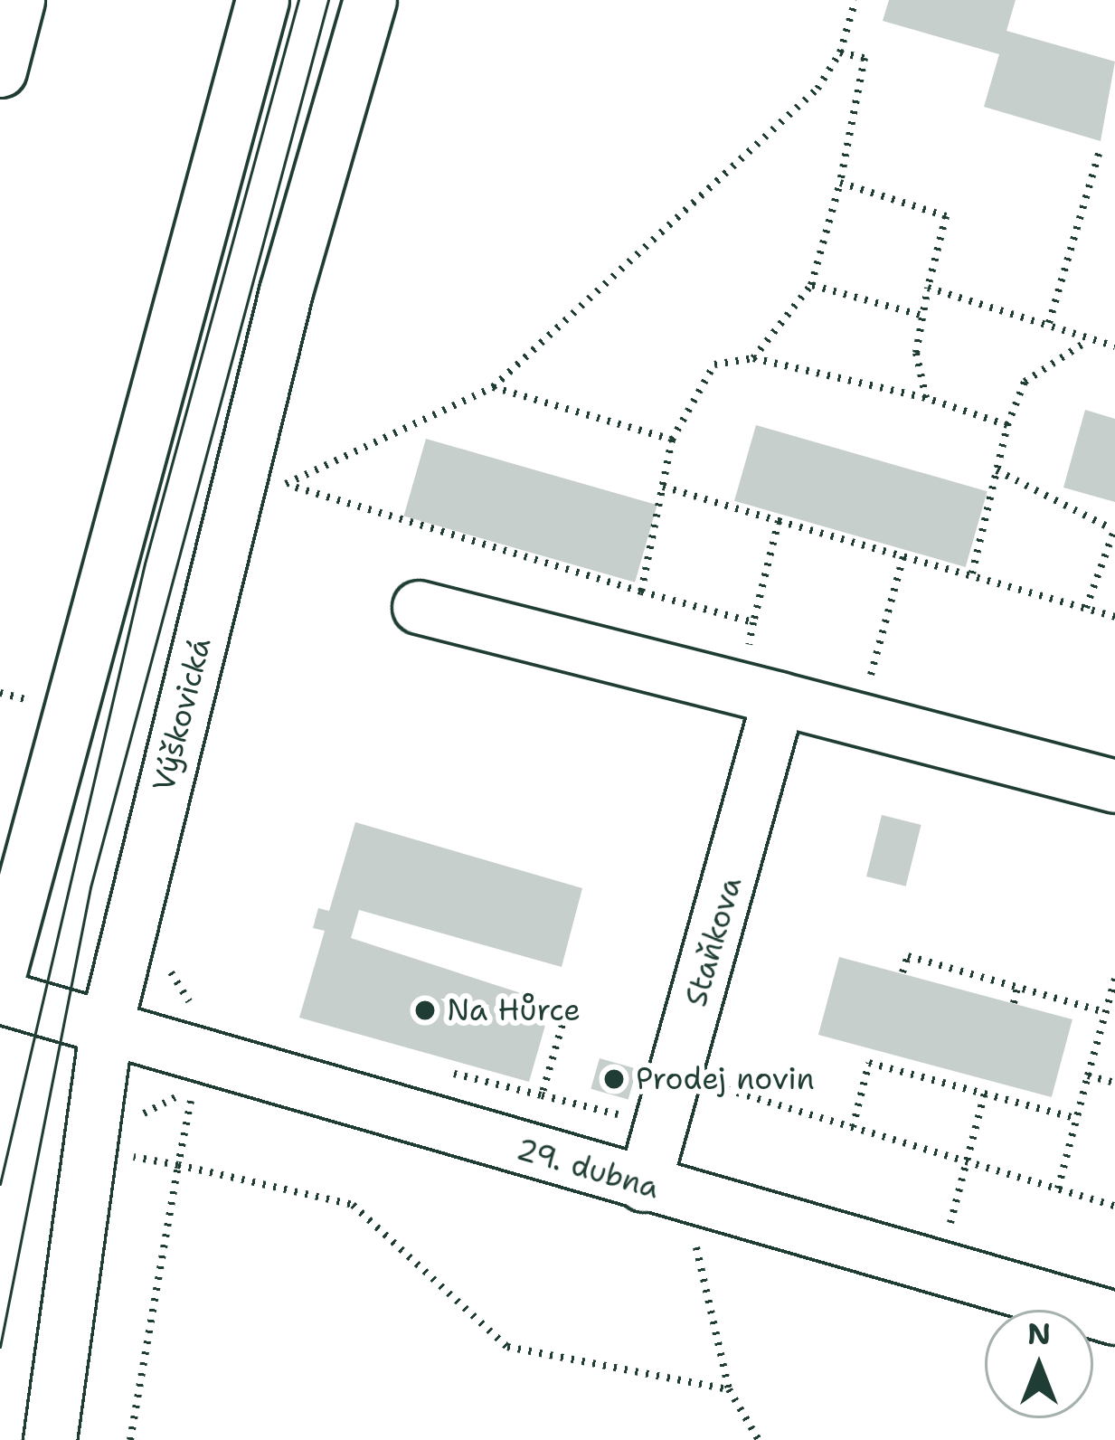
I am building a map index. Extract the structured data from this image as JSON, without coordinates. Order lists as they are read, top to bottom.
{
  "streets": {
    "street": ["Výškovická", "Staňkova", "29. dubna"]
  },
  "crossings": [
    ["Výškovická", "29. dubna"],
    ["Staňkova", "29. dubna"]
  ],
  "places": ["Na Hůrce", "Prodej novin"],
  "north": "top"
}
